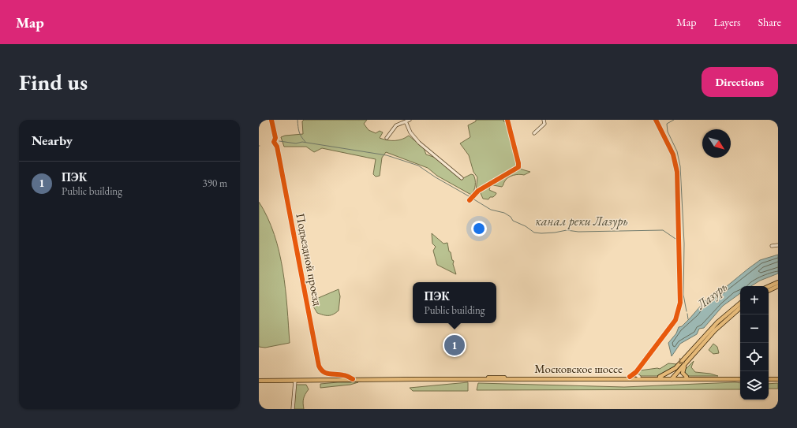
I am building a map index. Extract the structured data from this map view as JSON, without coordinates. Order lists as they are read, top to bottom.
{
  "streets": {
    "main road": ["Московское шоссе"],
    "street": ["Подъездной проезд"]
  },
  "crossings": [
    ["Подъездной проезд", "Московское шоссе"]
  ],
  "water": ["канал реки Лазурь", "Лазурь"],
  "north": "bottom right",
  "page": {
    "header": "Map",
    "nav": ["Map", "Layers", "Share"],
    "buttons": "Directions",
    "title": "Find us",
    "heading": "Nearby",
    "list": [
      {
        "mark": "1",
        "name": "ПЭК",
        "note": "Public building",
        "value": "390 m"
      }
    ],
    "popup": ["ПЭК", "Public building"],
    "map_buttons": ["+", "−"],
    "pins": "1"
  }
}
